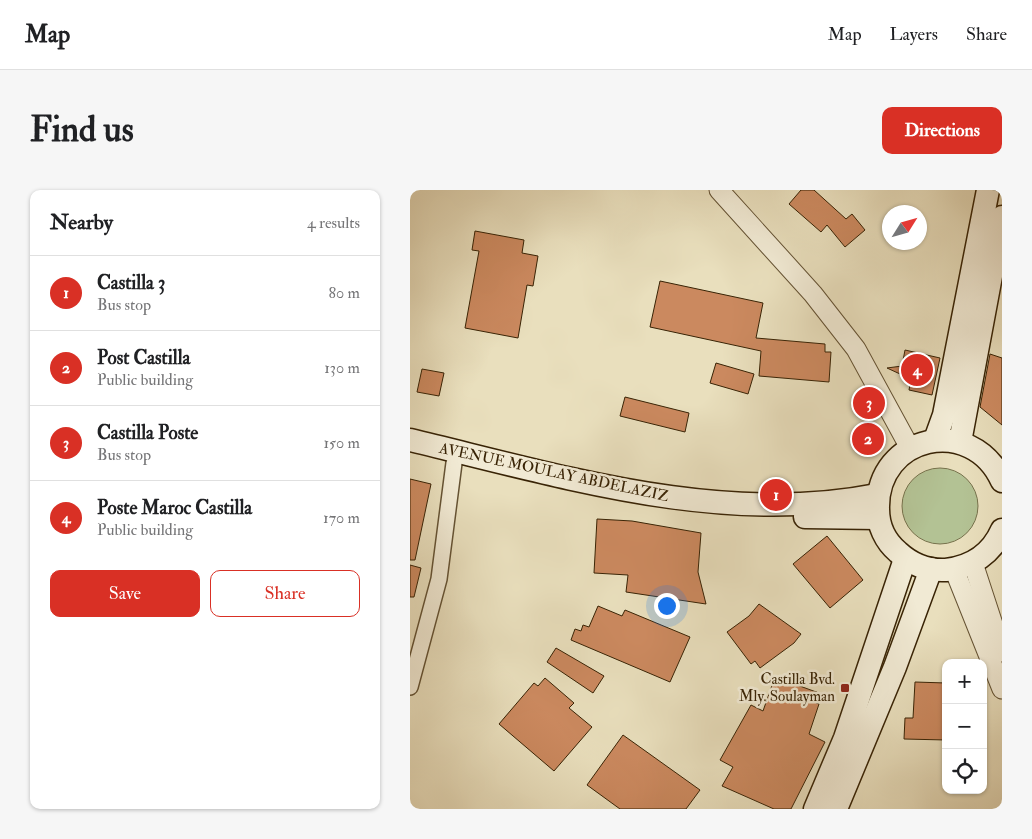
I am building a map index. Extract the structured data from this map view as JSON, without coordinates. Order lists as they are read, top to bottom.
{
  "streets": {
    "main road": ["AVENUE MOULAY ABDELAZIZ"]
  },
  "places": {
    "transit": ["Castilla Bvd. Mly. Soulayman"]
  },
  "north": "top right",
  "page": {
    "header": "Map",
    "nav": ["Map", "Layers", "Share"],
    "buttons": [
      "Directions",
      ["Save", "Share"]
    ],
    "title": "Find us",
    "heading": ["Nearby", "4 results"],
    "list": [
      {
        "mark": "1",
        "name": "Castilla 3",
        "note": "Bus stop",
        "value": "80 m"
      },
      {
        "mark": "2",
        "name": "Post Castilla",
        "note": "Public building",
        "value": "130 m"
      },
      {
        "mark": "3",
        "name": "Castilla Poste",
        "note": "Bus stop",
        "value": "150 m"
      },
      {
        "mark": "4",
        "name": "Poste Maroc Castilla",
        "note": "Public building",
        "value": "170 m"
      }
    ],
    "pins": [
      "4",
      "3",
      "2",
      "1"
    ],
    "map_buttons": ["+", "−"]
  }
}
